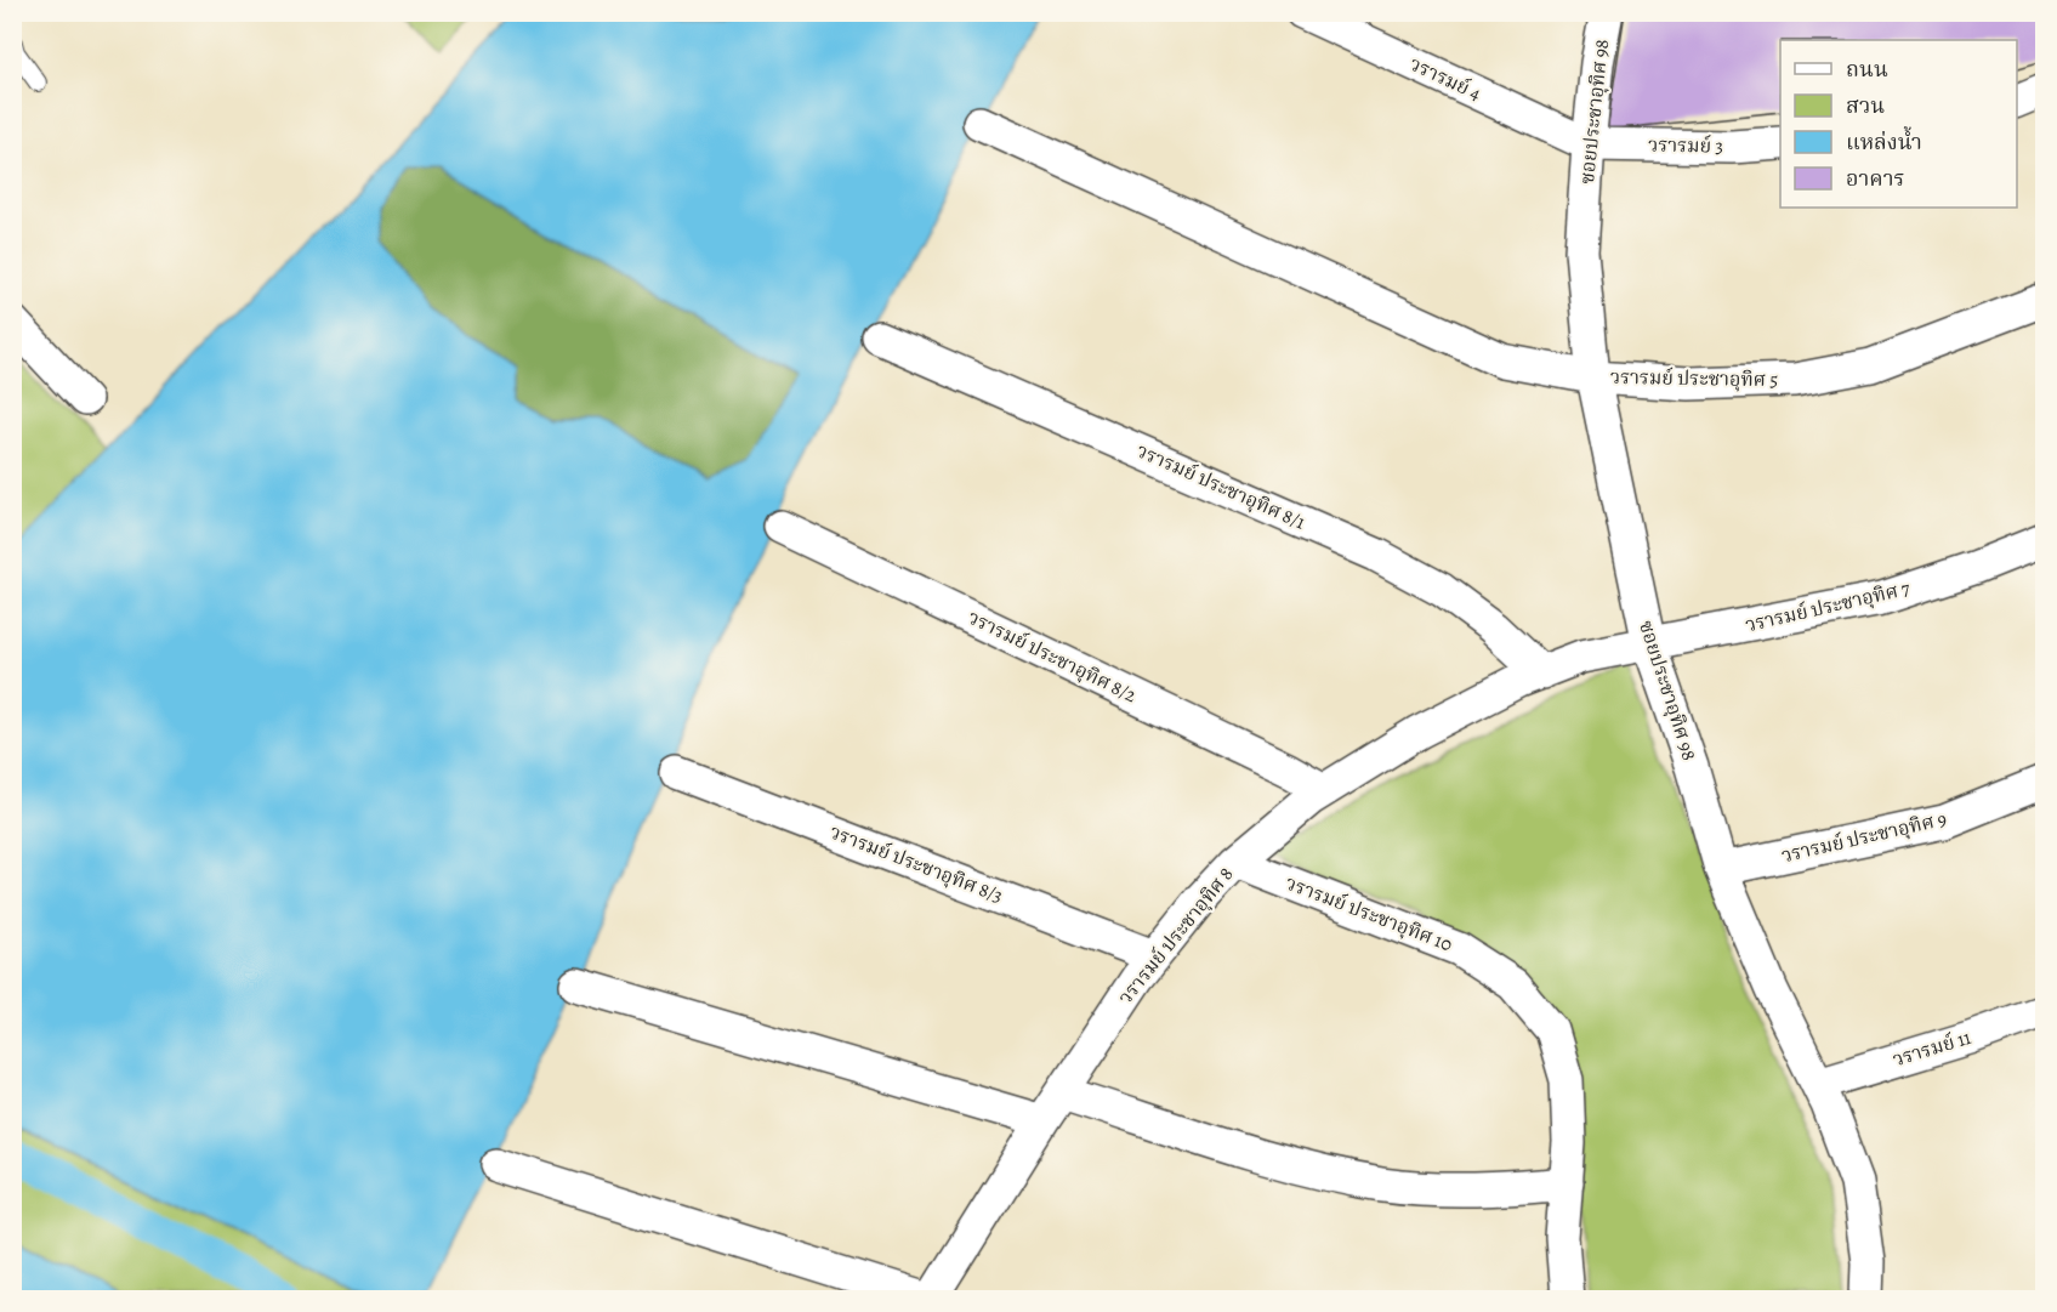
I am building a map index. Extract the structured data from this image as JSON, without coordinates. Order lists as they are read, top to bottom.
{
  "streets": {
    "street": [
      "วรารมย์ 4",
      "ซอยประชาอุทิศ 98",
      "วรารมย์ 3",
      "วรารมย์ ประชาอุทิศ 5",
      "วรารมย์ ประชาอุทิศ 8/1",
      "วรารมย์ ประชาอุทิศ 7",
      "วรารมย์ ประชาอุทิศ 8/2",
      "วรารมย์ ประชาอุทิศ 9",
      "วรารมย์ ประชาอุทิศ 8/3",
      "วรารมย์ ประชาอุทิศ 10",
      "วรารมย์ ประชาอุทิศ 8",
      "วรารมย์ 11"
    ]
  },
  "crossings": [
    ["วรารมย์ 4", "ซอยประชาอุทิศ 98"],
    ["วรารมย์ 4", "วรารมย์ 3"],
    ["ซอยประชาอุทิศ 98", "วรารมย์ 3"],
    ["ซอยประชาอุทิศ 98", "วรารมย์ ประชาอุทิศ 5"],
    ["ซอยประชาอุทิศ 98", "วรารมย์ ประชาอุทิศ 7"],
    ["ซอยประชาอุทิศ 98", "วรารมย์ ประชาอุทิศ 9"],
    ["ซอยประชาอุทิศ 98", "วรารมย์ ประชาอุทิศ 8"],
    ["ซอยประชาอุทิศ 98", "วรารมย์ 11"],
    ["วรารมย์ ประชาอุทิศ 8/1", "วรารมย์ ประชาอุทิศ 8"],
    ["วรารมย์ ประชาอุทิศ 7", "วรารมย์ ประชาอุทิศ 8"],
    ["วรารมย์ ประชาอุทิศ 8/2", "วรารมย์ ประชาอุทิศ 8"],
    ["วรารมย์ ประชาอุทิศ 8/3", "วรารมย์ ประชาอุทิศ 8"],
    ["วรารมย์ ประชาอุทิศ 10", "วรารมย์ ประชาอุทิศ 8"]
  ],
  "legend": [
    "ถนน",
    "สวน",
    "แหล่งน้ำ",
    "อาคาร"
  ]
}
